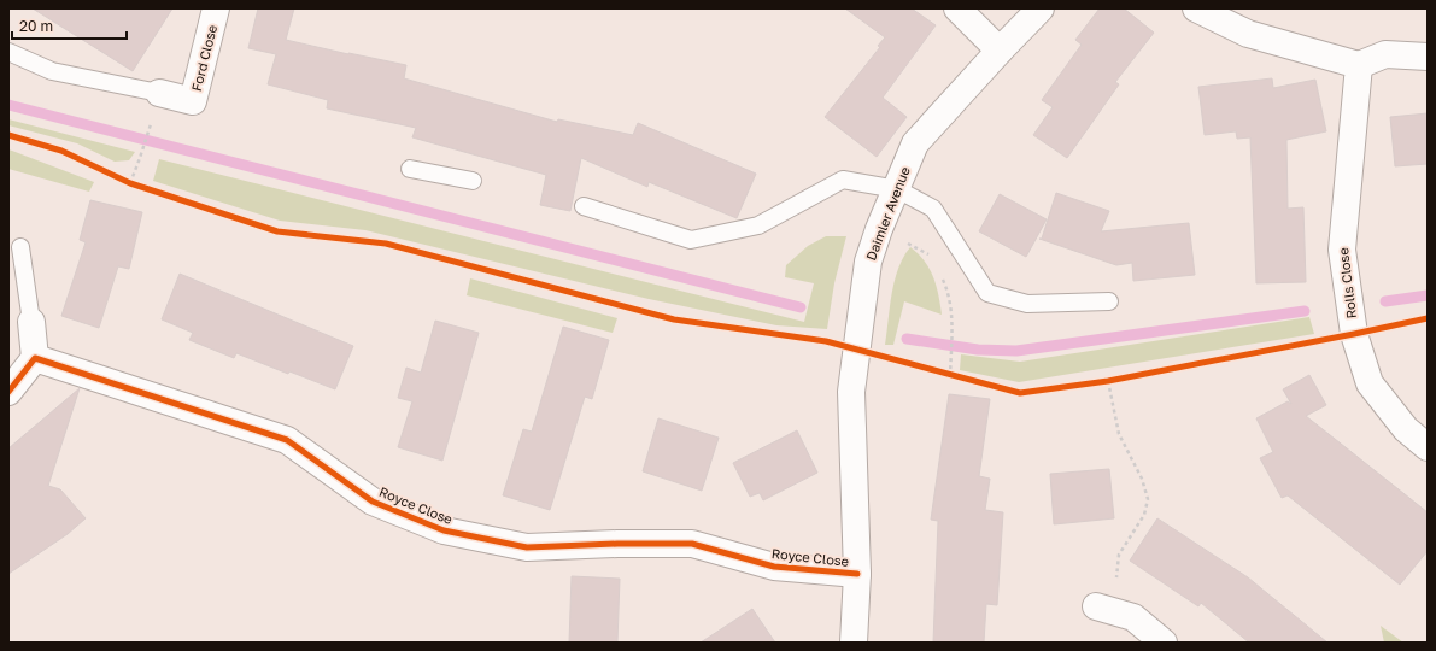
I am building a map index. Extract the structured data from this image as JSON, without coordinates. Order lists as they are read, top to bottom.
{
  "streets": {
    "street": [
      "Ford Close",
      "Daimler Avenue",
      "Rolls Close",
      "Royce Close"
    ]
  },
  "crossings": [
    ["Daimler Avenue", "Royce Close"]
  ],
  "scale_bar": "20 m"
}
